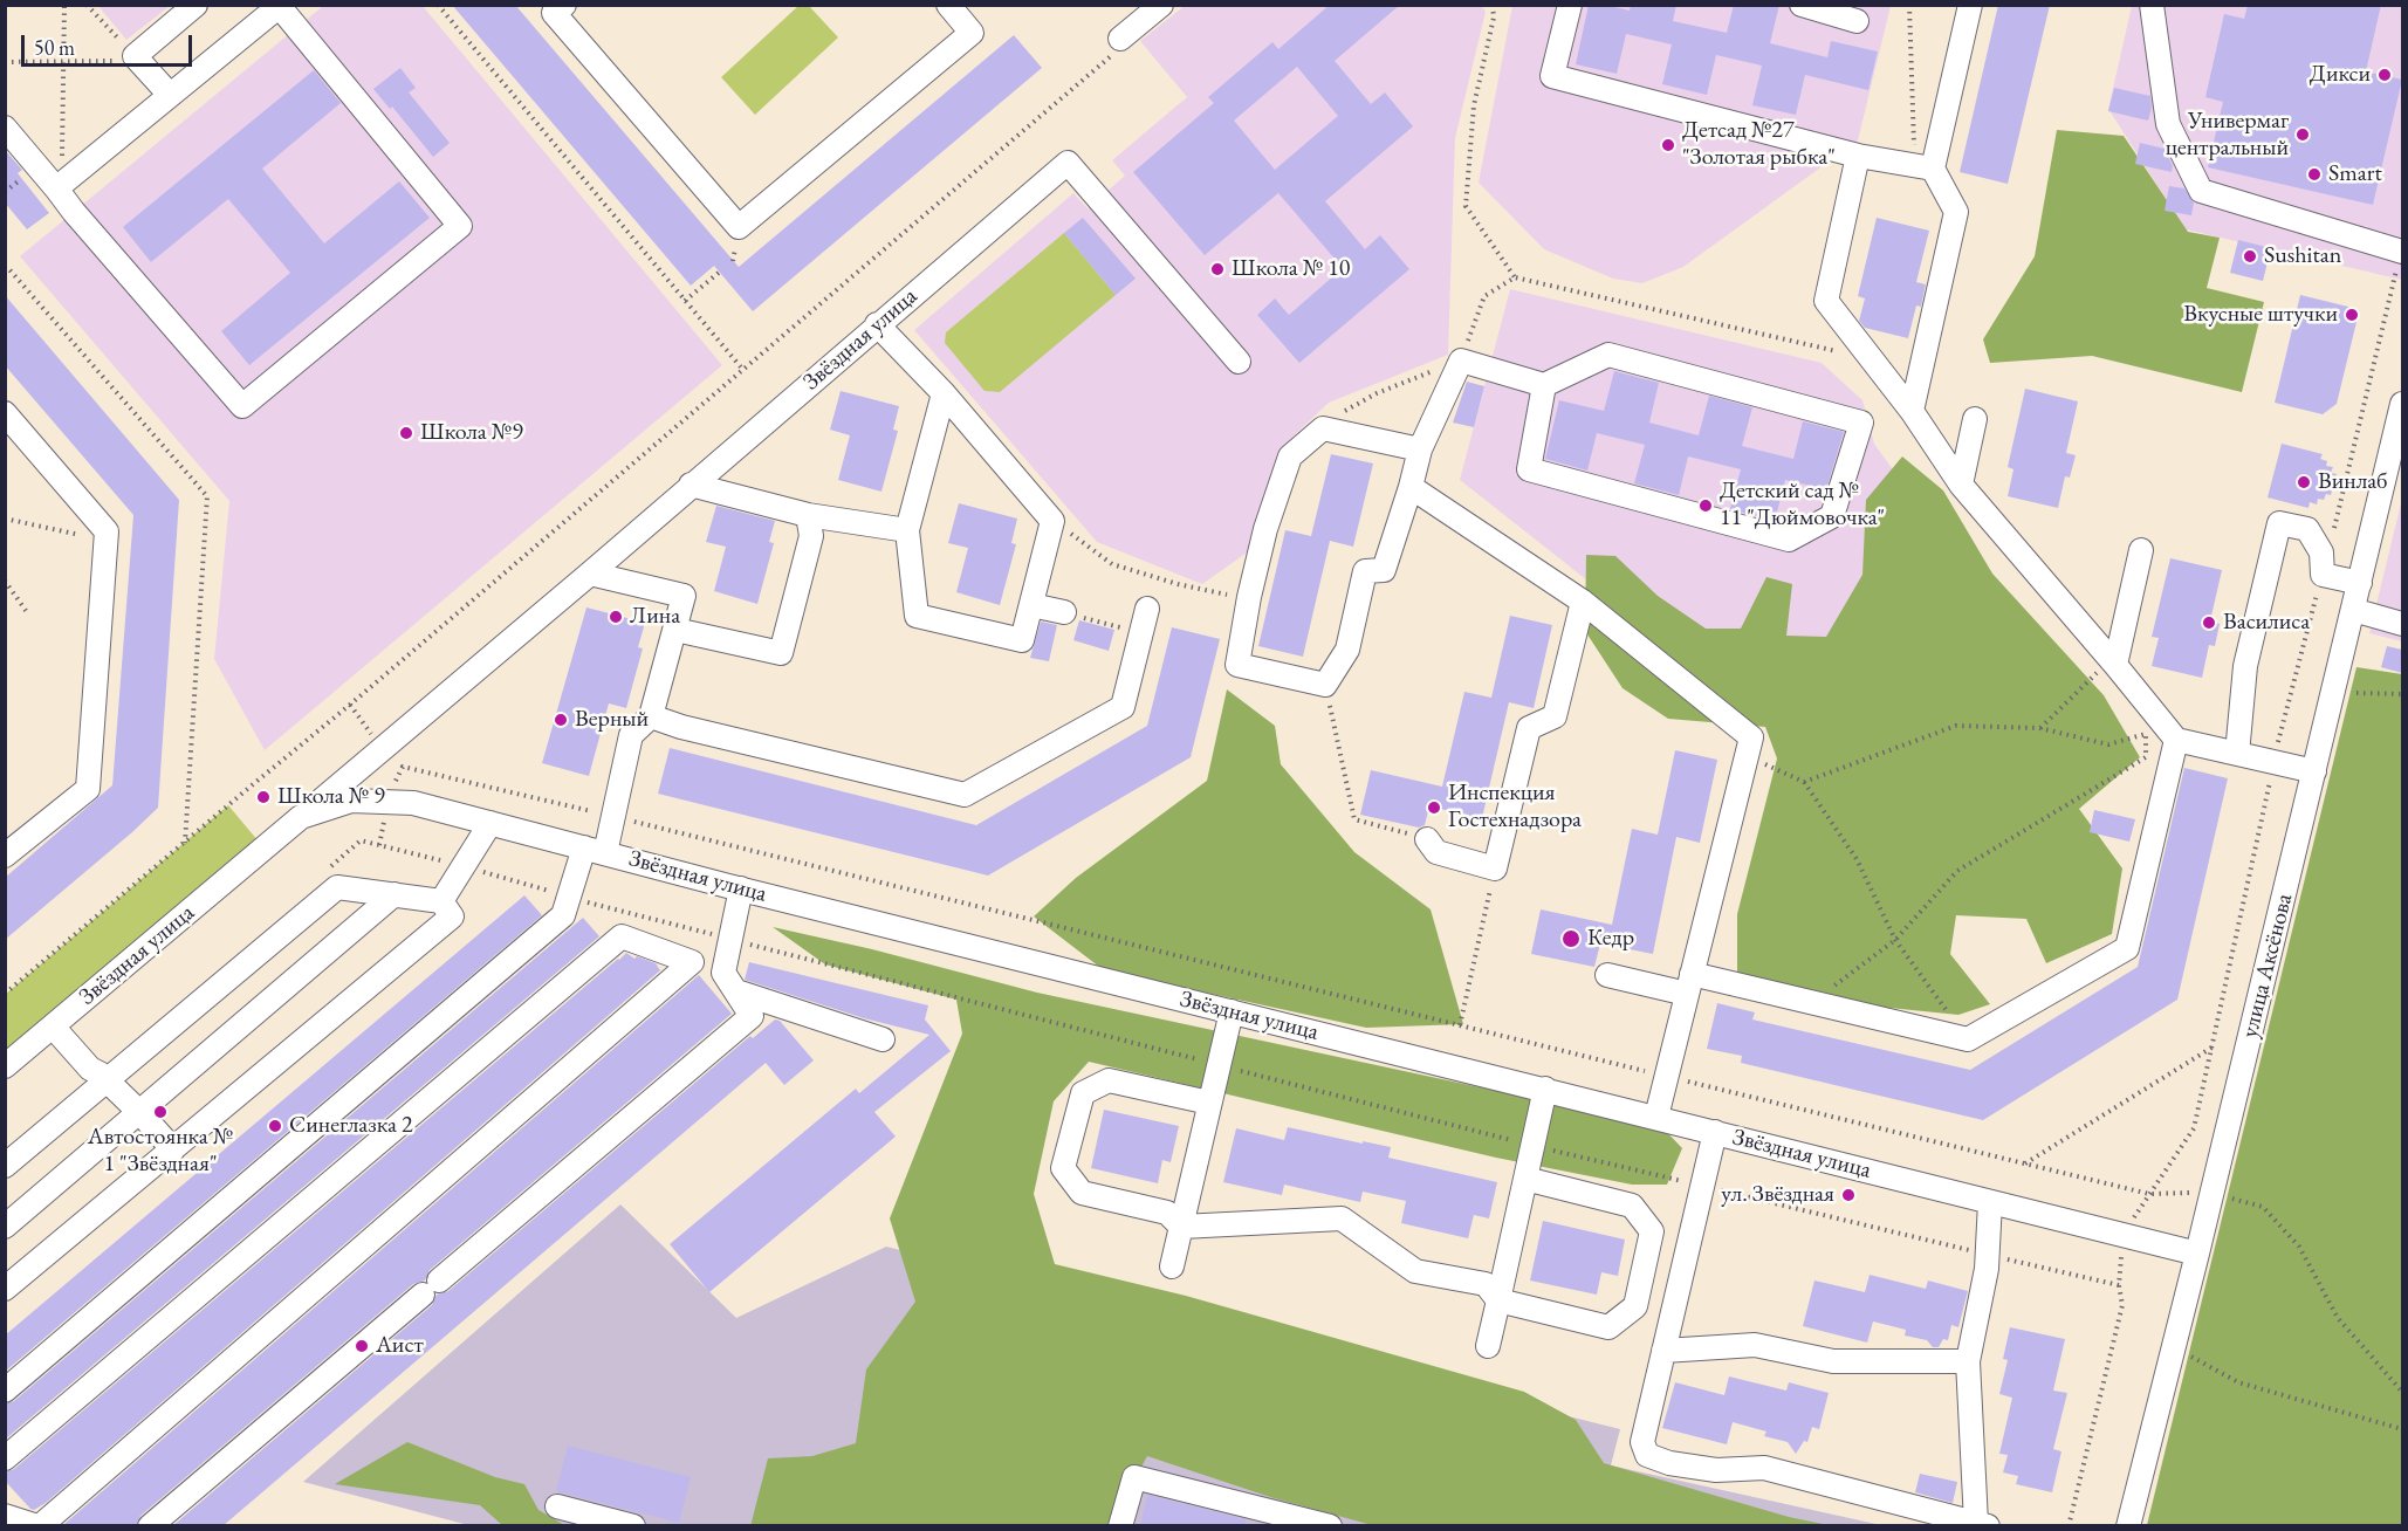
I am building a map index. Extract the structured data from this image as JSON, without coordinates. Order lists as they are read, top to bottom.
{
  "streets": {
    "street": ["Звёздная улица", "улица Аксёнова"]
  },
  "crossings": [
    ["Звёздная улица", "улица Аксёнова"]
  ],
  "places": [
    "Дикси",
    "Универмаг центральный",
    "Детсад №27 \"Золотая рыбка\"",
    "Smart",
    "Sushitan",
    "Школа № 10",
    "Вкусные штучки",
    "Школа №9",
    "Винлаб",
    "Детский сад № 11 \"Дюймовочка\"",
    "Лина",
    "Василиса",
    "Верный",
    "Школа № 9",
    "Инспекция Гостехнадзора",
    "Кедр",
    "Автостоянка № 1 \"Звёздная\"",
    "Синеглазка 2",
    "ул. Звёздная",
    "Аист"
  ],
  "scale_bar": "50 m"
}
